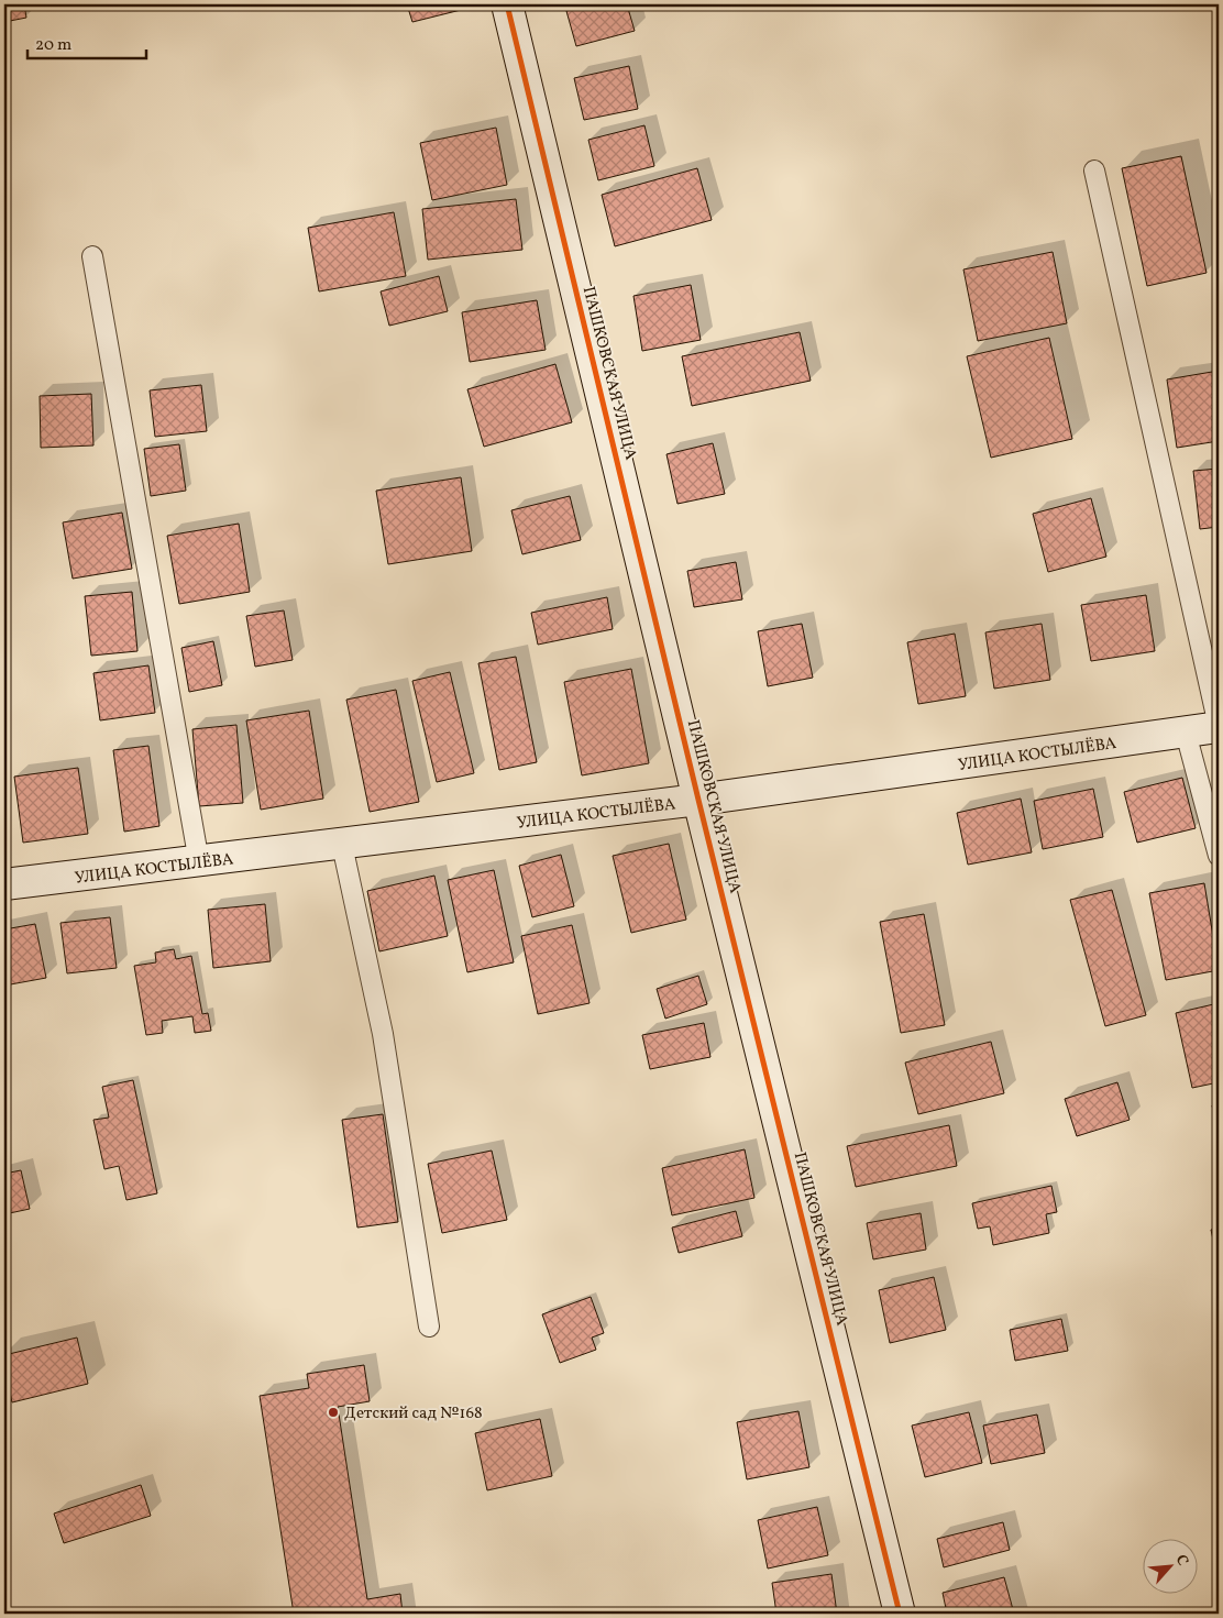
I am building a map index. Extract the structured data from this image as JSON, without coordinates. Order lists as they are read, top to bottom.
{
  "streets": {
    "street": ["ПАШКОВСКАЯ УЛИЦА", "УЛИЦА КОСТЫЛЁВА"]
  },
  "crossings": [
    ["ПАШКОВСКАЯ УЛИЦА", "УЛИЦА КОСТЫЛЁВА"]
  ],
  "places": ["Детский сад №168"],
  "scale_bar": "20 m",
  "north": "top right"
}
